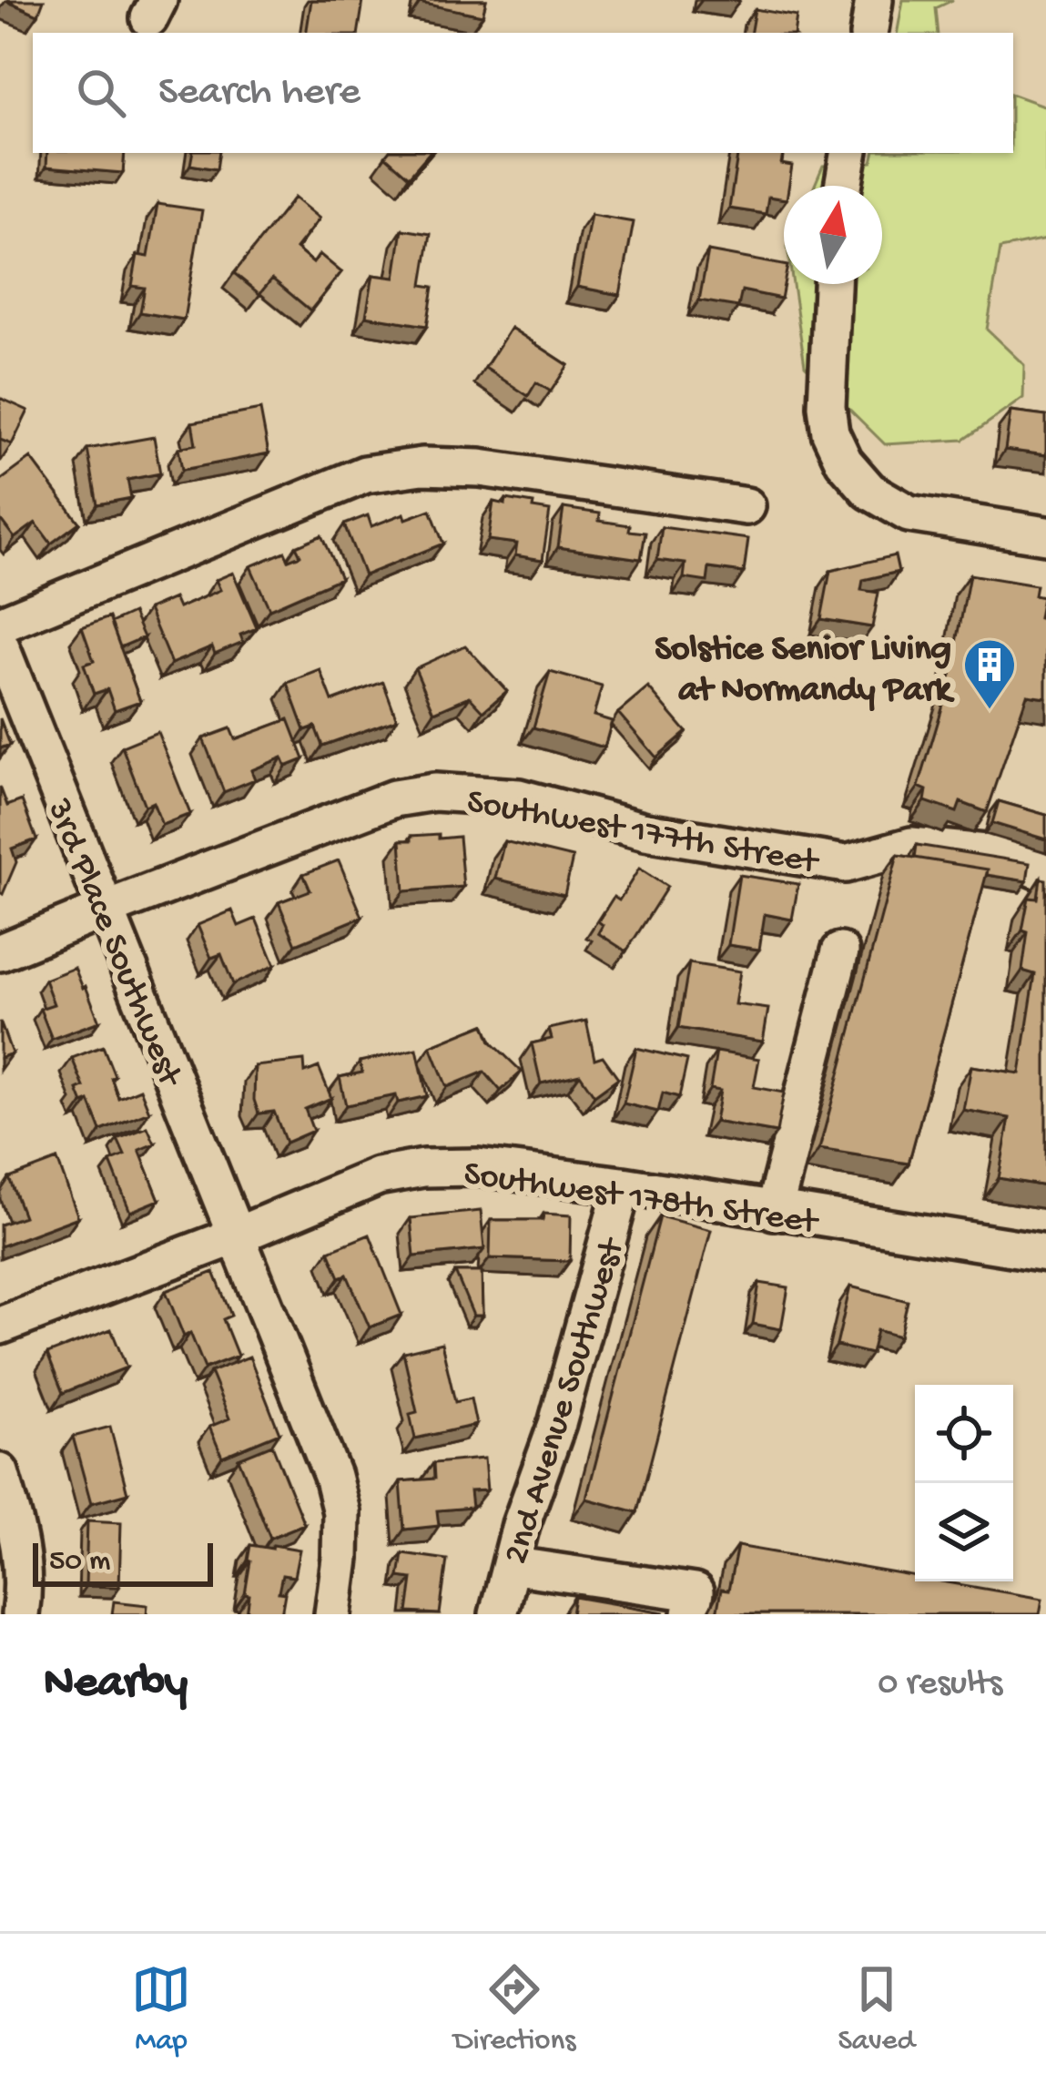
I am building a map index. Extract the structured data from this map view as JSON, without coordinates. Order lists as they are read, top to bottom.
{
  "streets": {
    "street": [
      "Southwest 177th Street",
      "3rd Place Southwest",
      "Southwest 178th Street",
      "2nd Avenue Southwest"
    ]
  },
  "crossings": [
    ["Southwest 177th Street", "3rd Place Southwest"],
    ["3rd Place Southwest", "Southwest 178th Street"],
    ["Southwest 178th Street", "2nd Avenue Southwest"]
  ],
  "places": {
    "building": ["Solstice Senior Living at Normandy Park"]
  },
  "scale_bar": "50 m",
  "north": "top",
  "page": {
    "search": "Search here",
    "scale": "50 m",
    "heading": ["Nearby", "0 results"],
    "nav": ["Map", "Directions", "Saved"]
  }
}
